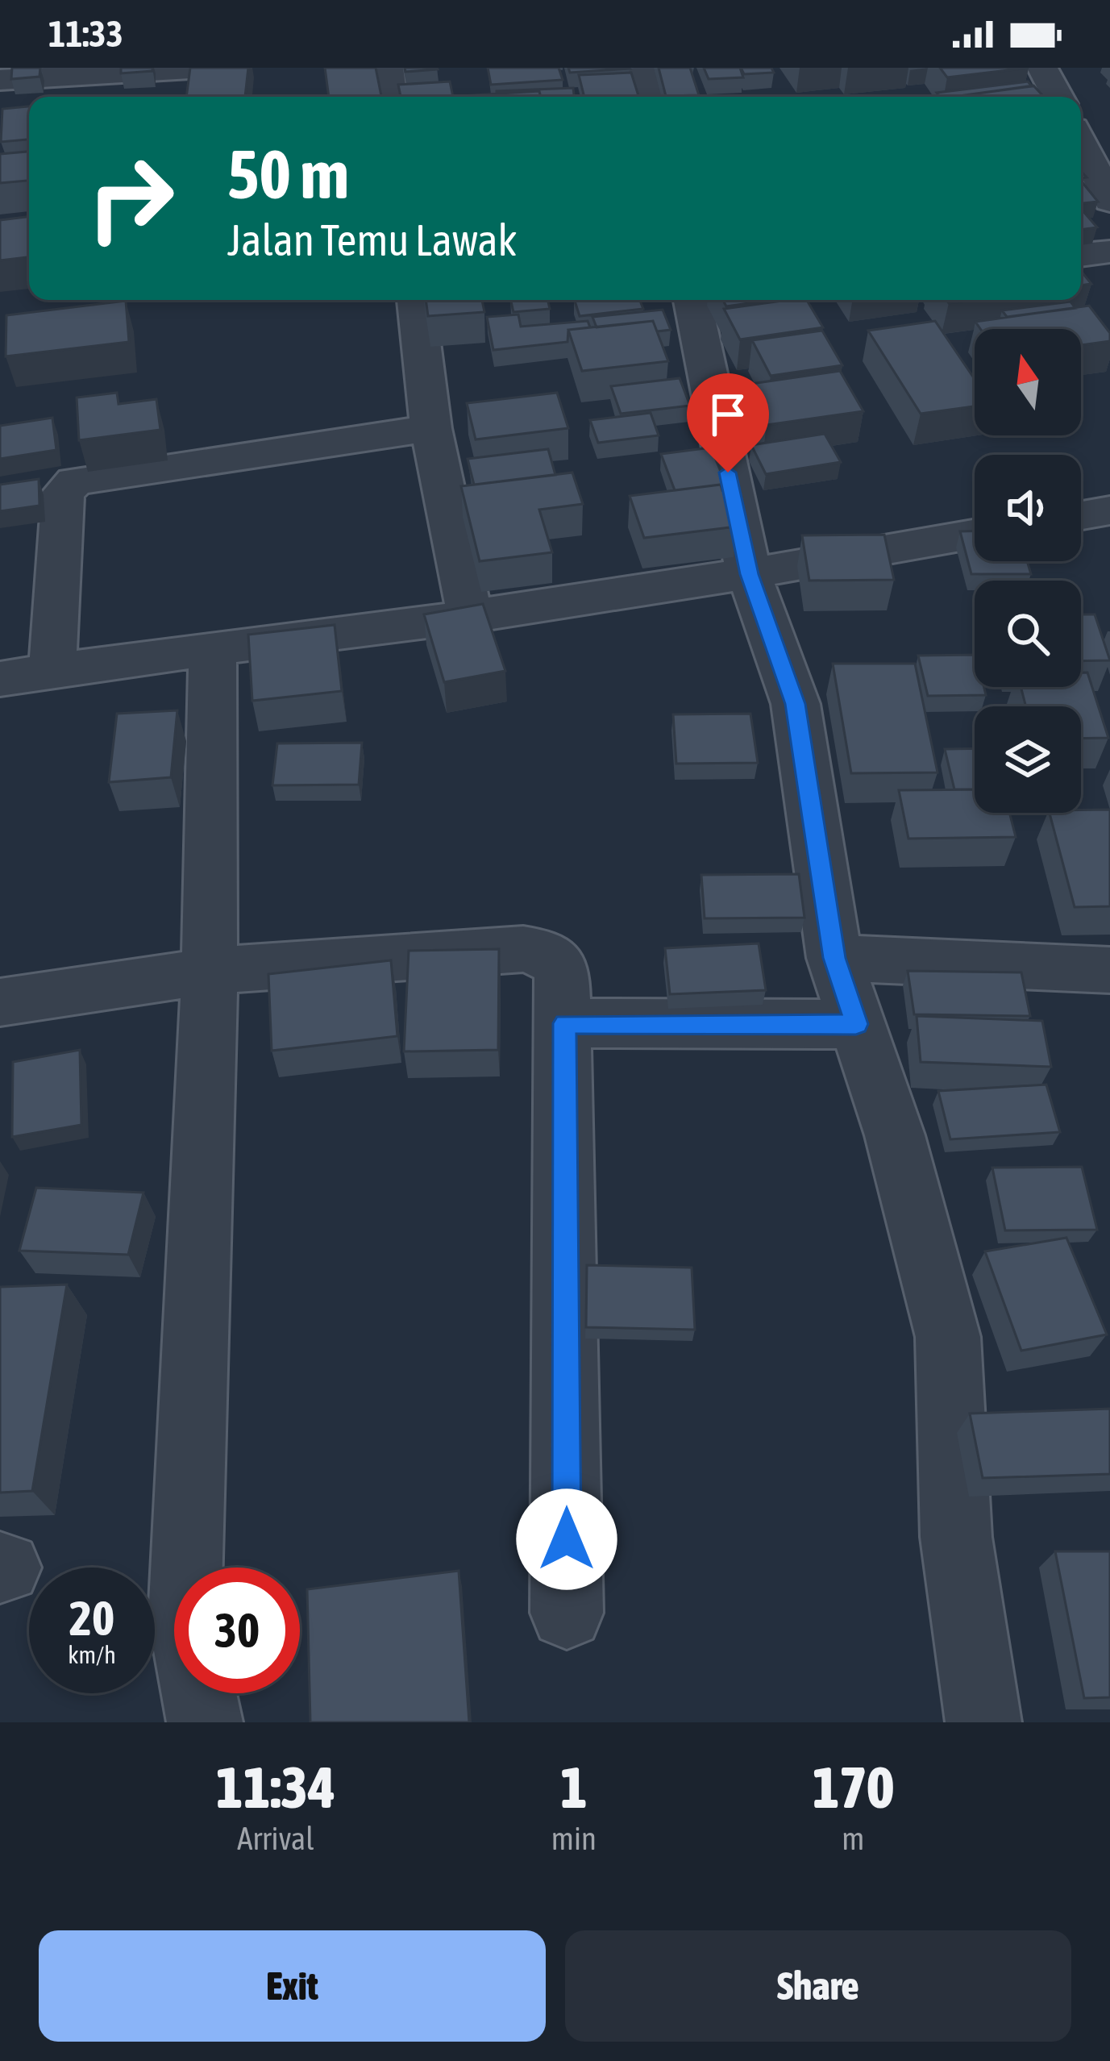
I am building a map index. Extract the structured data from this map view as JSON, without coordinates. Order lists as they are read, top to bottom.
{
  "north": "top",
  "page": {
    "status": "11:33",
    "turn": ["50 m", "Jalan Temu Lawak"],
    "speed": "20 km/h",
    "limit": "30",
    "eta": [
      "11:34",
      "Arrival",
      "1",
      "min",
      "170",
      "m"
    ],
    "buttons": ["Exit", "Share"]
  }
}
